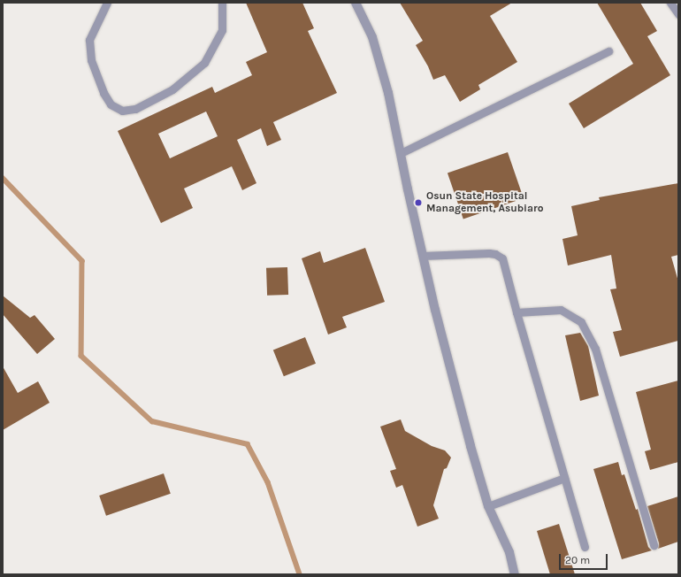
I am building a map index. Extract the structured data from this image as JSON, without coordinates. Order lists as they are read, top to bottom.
{
  "places": ["Osun State Hospital Management, Asubiaro"],
  "scale_bar": "20 m"
}
